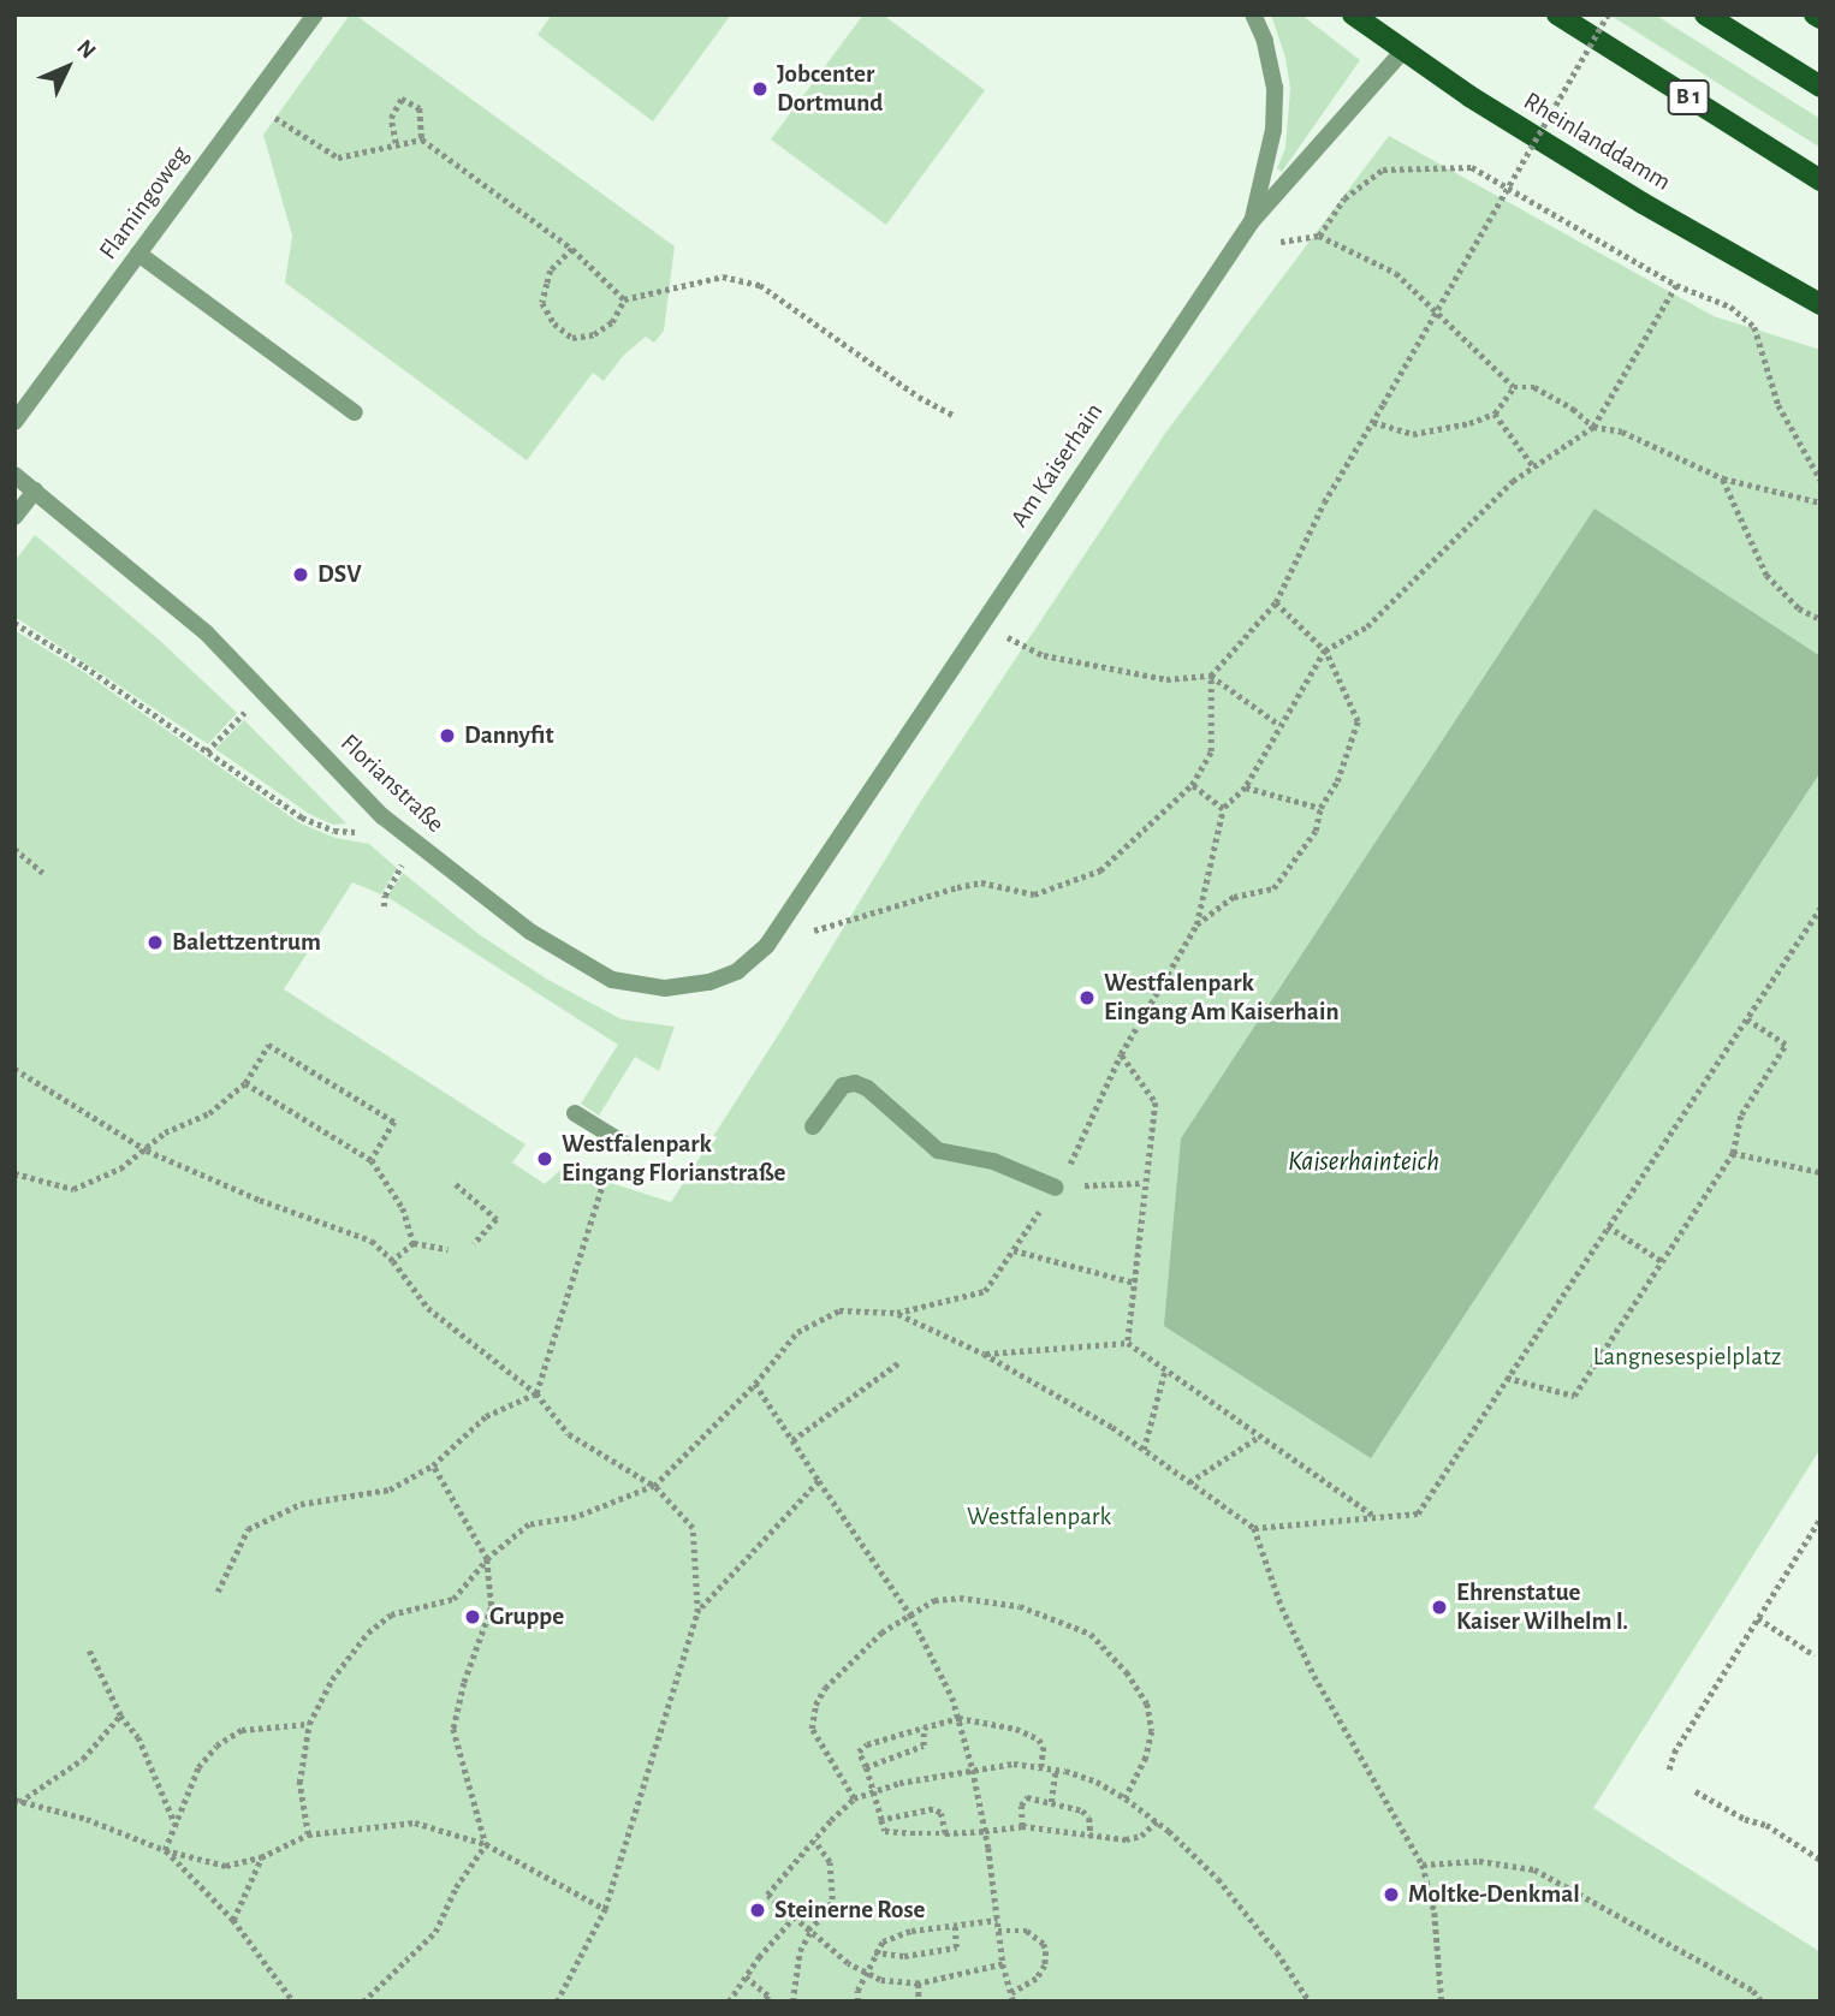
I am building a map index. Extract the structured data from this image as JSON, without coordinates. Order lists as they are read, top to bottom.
{
  "streets": {
    "main road": ["B 1", "Rheinlanddamm"],
    "street": ["Flamingoweg", "Am Kaiserhain", "Florianstraße"]
  },
  "crossings": [
    ["Rheinlanddamm", "Am Kaiserhain"],
    ["Am Kaiserhain", "Florianstraße"]
  ],
  "water": ["Kaiserhainteich"],
  "parks": ["Langnesespielplatz", "Westfalenpark"],
  "places": [
    "Jobcenter Dortmund",
    "DSV",
    "Dannyfit",
    "Balettzentrum",
    "Westfalenpark Eingang Am Kaiserhain",
    "Westfalenpark Eingang Florianstraße",
    "Ehrenstatue Kaiser Wilhelm I.",
    "Gruppe",
    "Moltke-Denkmal",
    "Steinerne Rose"
  ],
  "north": "top right"
}
